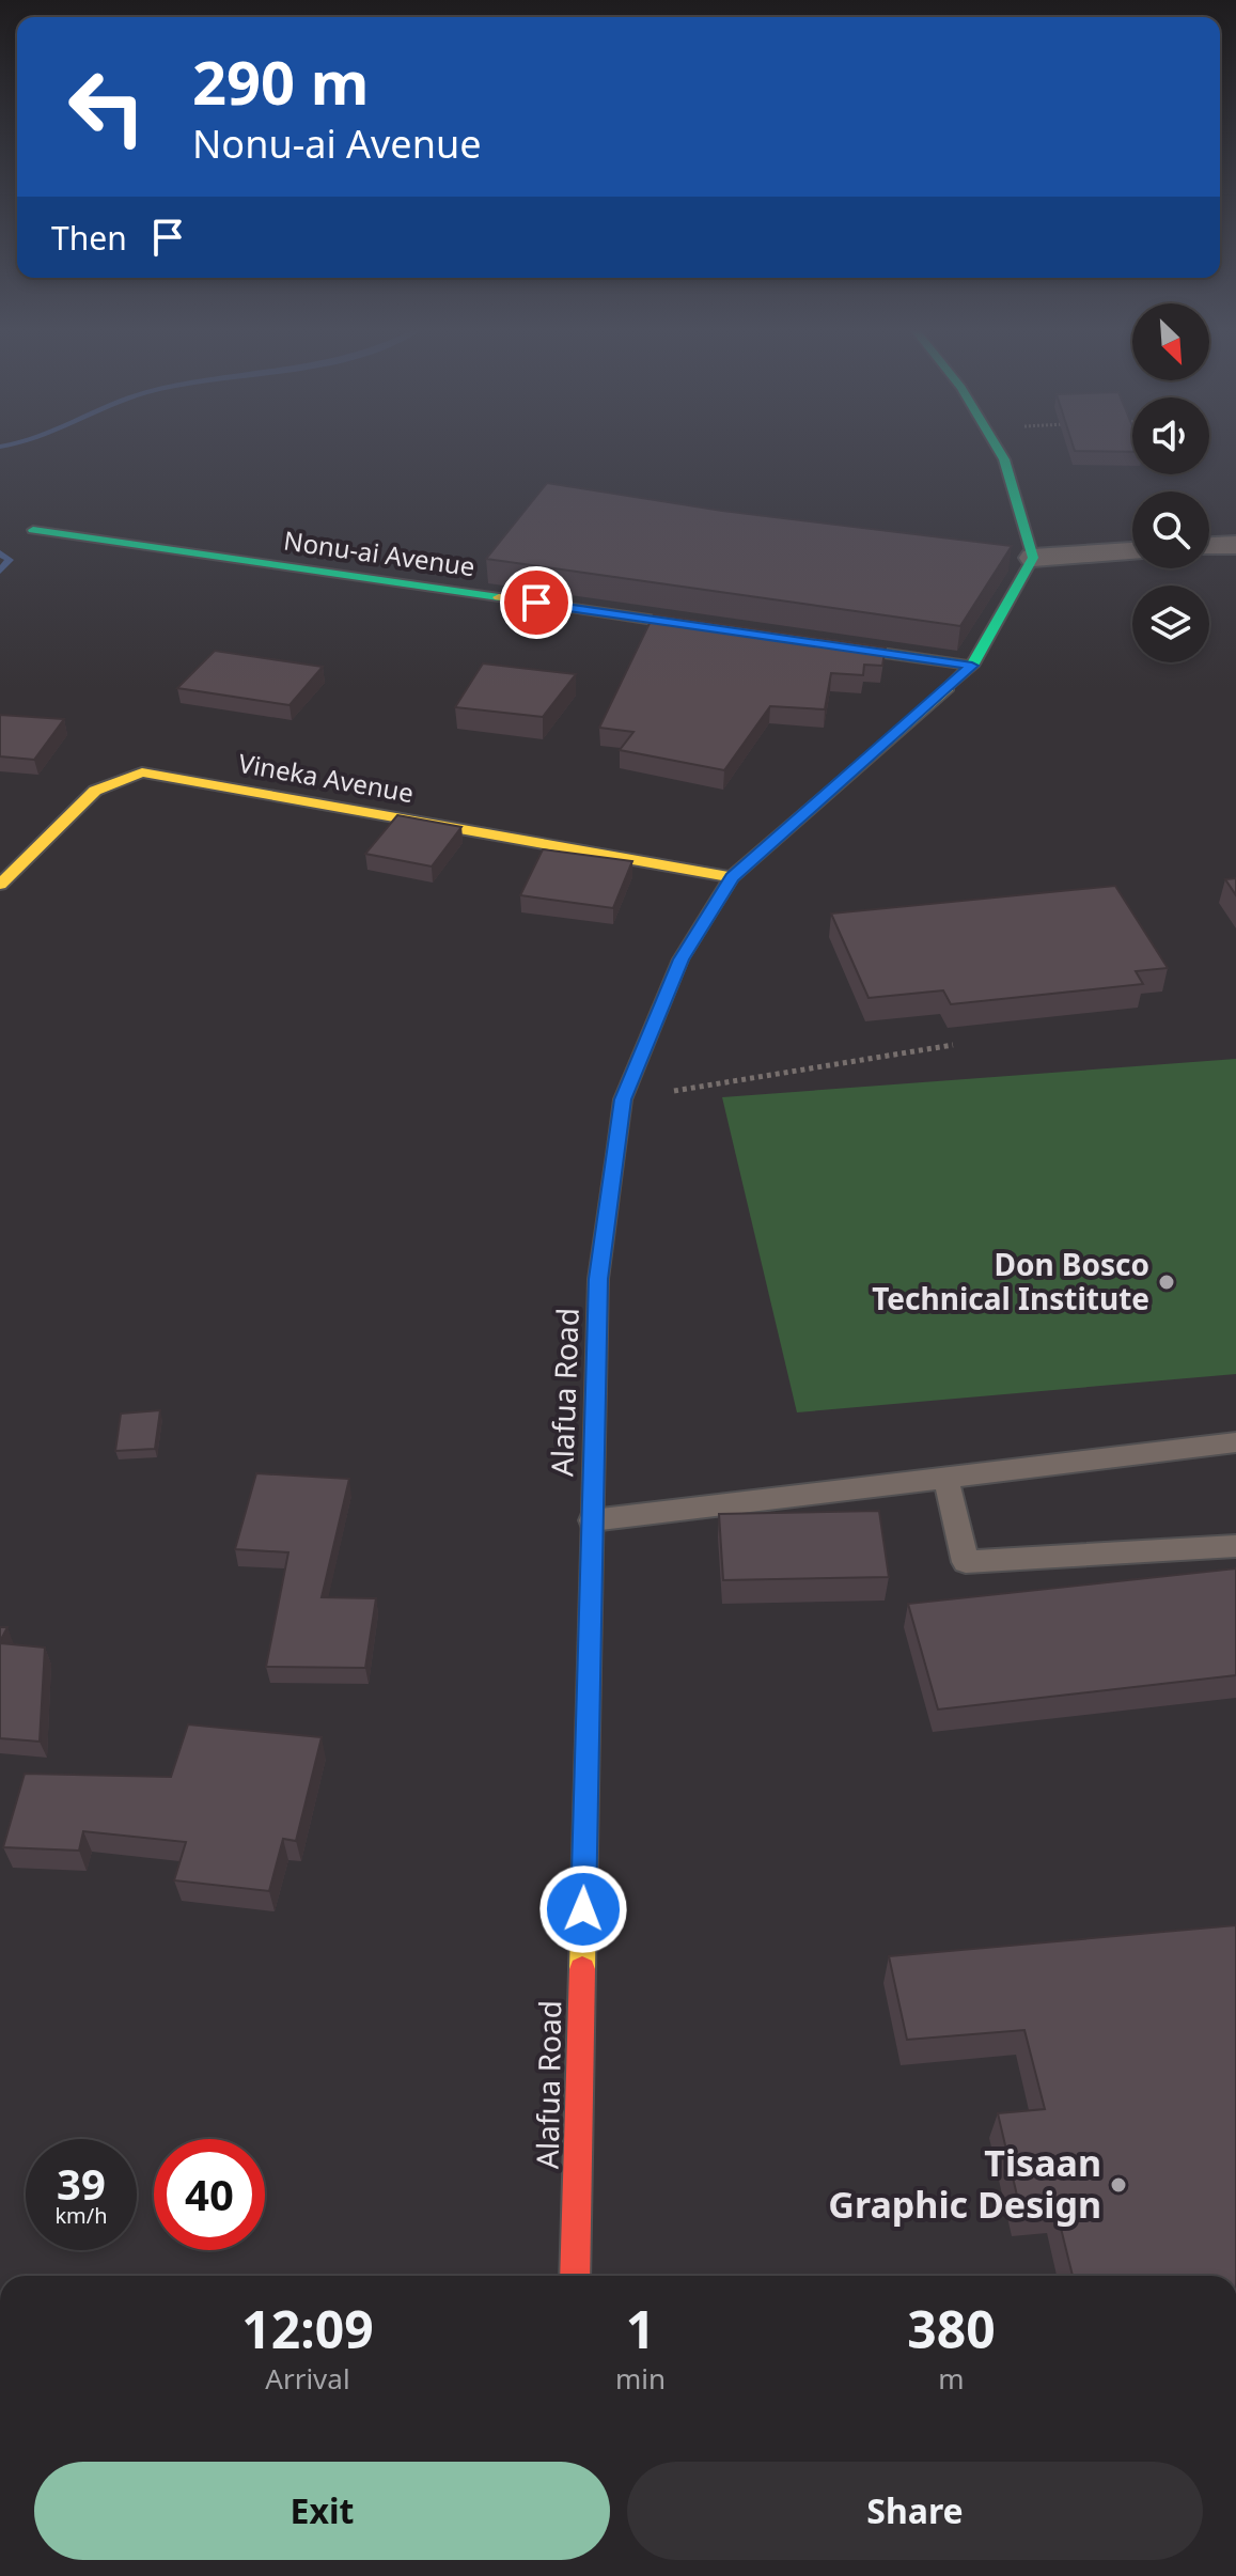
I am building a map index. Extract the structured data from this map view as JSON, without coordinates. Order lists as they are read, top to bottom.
{
  "streets": {
    "street": ["Nonu-ai Avenue", "Vineka Avenue", "Alafua Road"]
  },
  "crossings": [
    ["Vineka Avenue", "Alafua Road"]
  ],
  "places": ["Don Bosco Technical Institute", "Tisaan Graphic Design"],
  "north": "bottom right",
  "page": {
    "turn": ["290 m", "Nonu-ai Avenue"],
    "then": "Then",
    "speed": "39 km/h",
    "limit": "40",
    "eta": [
      "12:09",
      "Arrival",
      "1",
      "min",
      "380",
      "m"
    ],
    "buttons": ["Exit", "Share"]
  }
}
